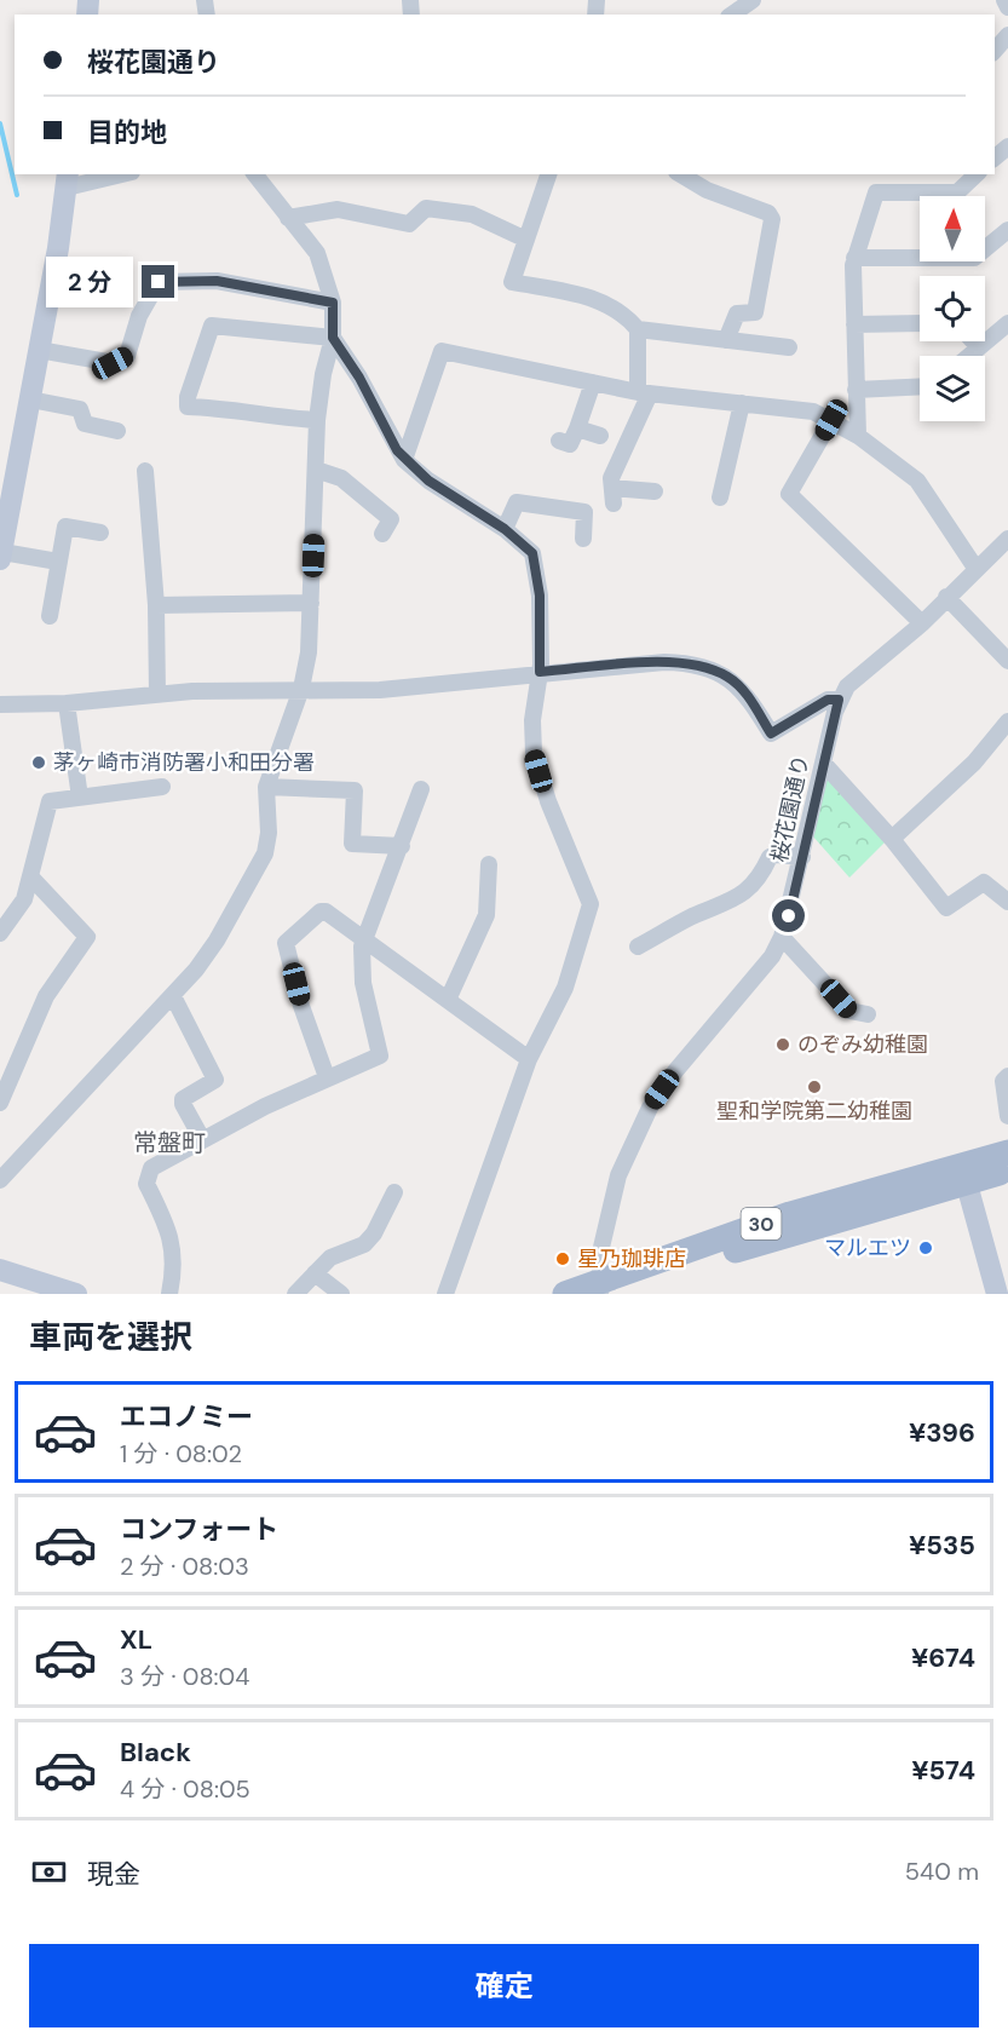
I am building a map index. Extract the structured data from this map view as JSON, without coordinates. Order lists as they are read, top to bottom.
{
  "streets": {
    "main road": ["30"],
    "street": ["桜花園通り"]
  },
  "crossings": [
    ["桜花園通り", "30"]
  ],
  "districts": ["常盤町"],
  "places": [
    "茅ヶ崎市消防署小和田分署",
    "のぞみ幼稚園",
    "聖和学院第二幼稚園",
    "マルエツ",
    "星乃珈琲店"
  ],
  "north": "top",
  "page": {
    "banner": ["桜花園通り", "目的地"],
    "bubble": "2 分",
    "heading": "車両を選択",
    "list": [
      {
        "name": "エコノミー",
        "note": "1 分 · 08:02",
        "value": "¥396"
      },
      {
        "name": "コンフォート",
        "note": "2 分 · 08:03",
        "value": "¥535"
      },
      {
        "name": "XL",
        "note": "3 分 · 08:04",
        "value": "¥674"
      },
      {
        "name": "Black",
        "note": "4 分 · 08:05",
        "value": "¥574"
      }
    ],
    "pay": ["現金", "540 m"],
    "buttons": "確定"
  }
}
